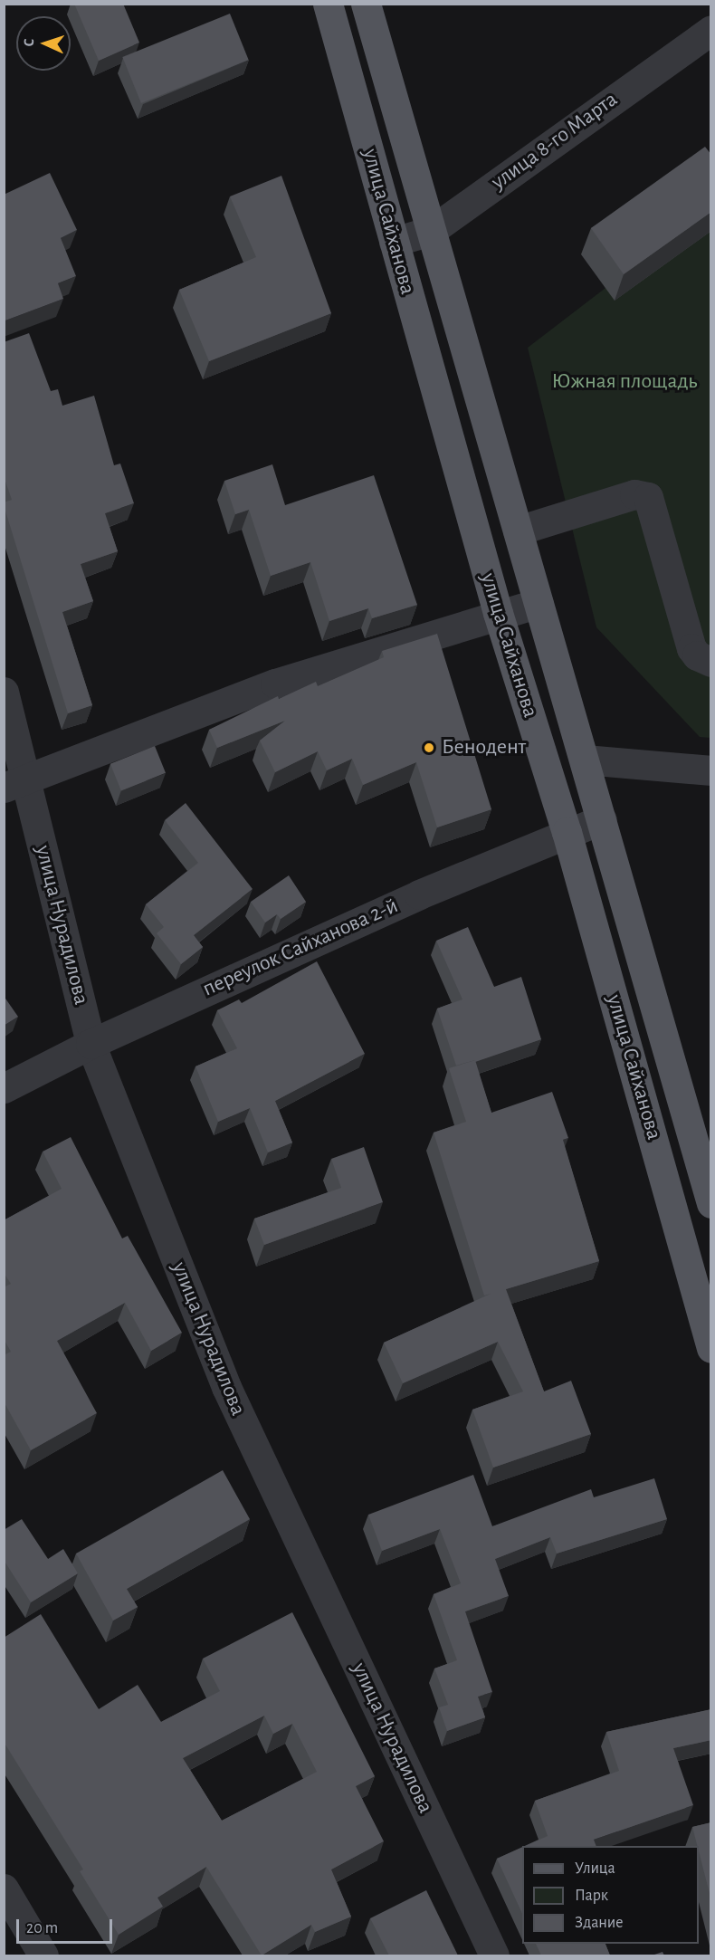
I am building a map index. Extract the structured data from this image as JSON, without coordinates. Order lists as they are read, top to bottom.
{
  "streets": {
    "main road": ["улица Сайханова"],
    "street": ["улица 8-го Марта", "улица Нурадилова", "переулок Сайханова 2-й"]
  },
  "crossings": [
    ["улица 8-го Марта", "улица Сайханова"],
    ["улица Сайханова", "переулок Сайханова 2-й"],
    ["улица Нурадилова", "переулок Сайханова 2-й"]
  ],
  "parks": ["Южная площадь"],
  "places": ["Бенодент"],
  "legend": ["Улица", "Парк", "Здание"],
  "scale_bar": "20 m",
  "north": "left"
}
